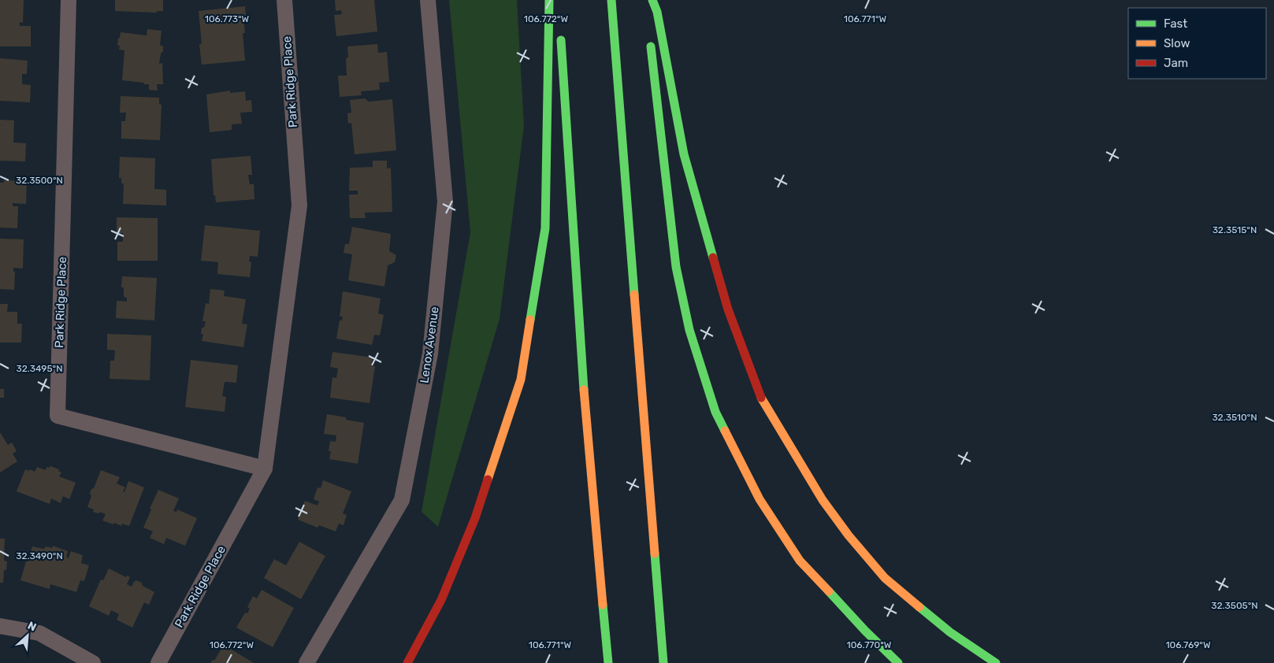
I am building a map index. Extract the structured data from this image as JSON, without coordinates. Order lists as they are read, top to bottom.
{
  "streets": {
    "street": ["Park Ridge Place", "Lenox Avenue"]
  },
  "legend": ["Fast", "Slow", "Jam"],
  "north": "top right",
  "coordinates": [
    "106.773°W",
    "106.772°W",
    "106.771°W",
    "32.3500°N",
    "32.3515°N",
    "32.3495°N",
    "32.3510°N",
    "32.3490°N",
    "32.3505°N",
    "106.770°W",
    "106.769°W"
  ]
}
